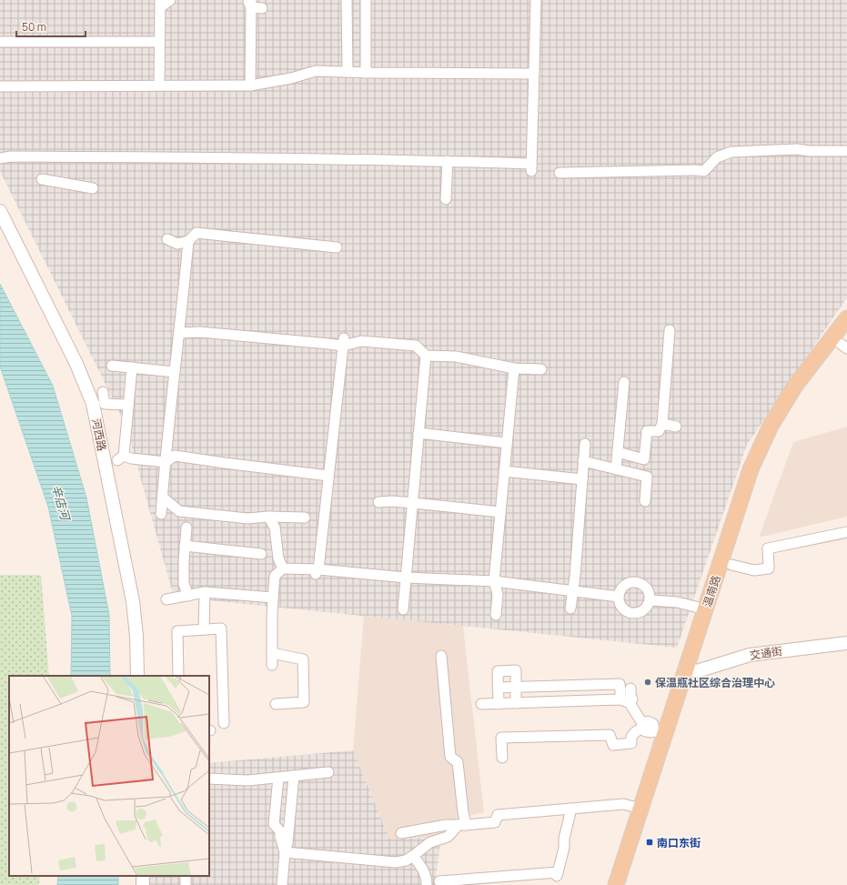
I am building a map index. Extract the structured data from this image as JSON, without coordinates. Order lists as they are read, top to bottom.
{
  "streets": {
    "main road": ["温南路"],
    "street": ["河西路", "交通街"]
  },
  "crossings": [
    ["温南路", "交通街"]
  ],
  "water": ["辛店河"],
  "places": {
    "other": ["保温瓶社区综合治理中心"],
    "transit": ["南口东街"]
  },
  "scale_bar": "50 m"
}
